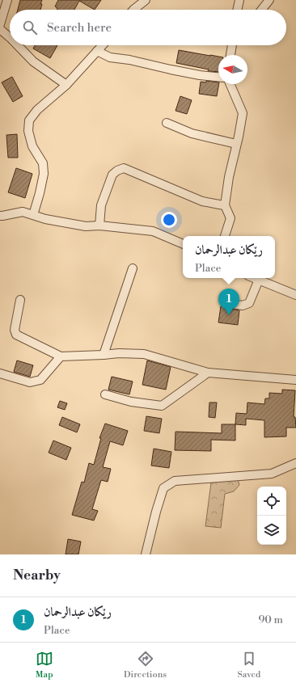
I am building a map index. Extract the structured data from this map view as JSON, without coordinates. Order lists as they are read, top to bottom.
{
  "north": "left",
  "page": {
    "search": "Search here",
    "popup": ["رێكان عبدالرحمان", "Place"],
    "pins": "1",
    "heading": "Nearby",
    "list": [
      {
        "mark": "1",
        "name": "رێكان عبدالرحمان",
        "note": "Place",
        "value": "90 m"
      }
    ],
    "nav": ["Map", "Directions", "Saved"]
  }
}
